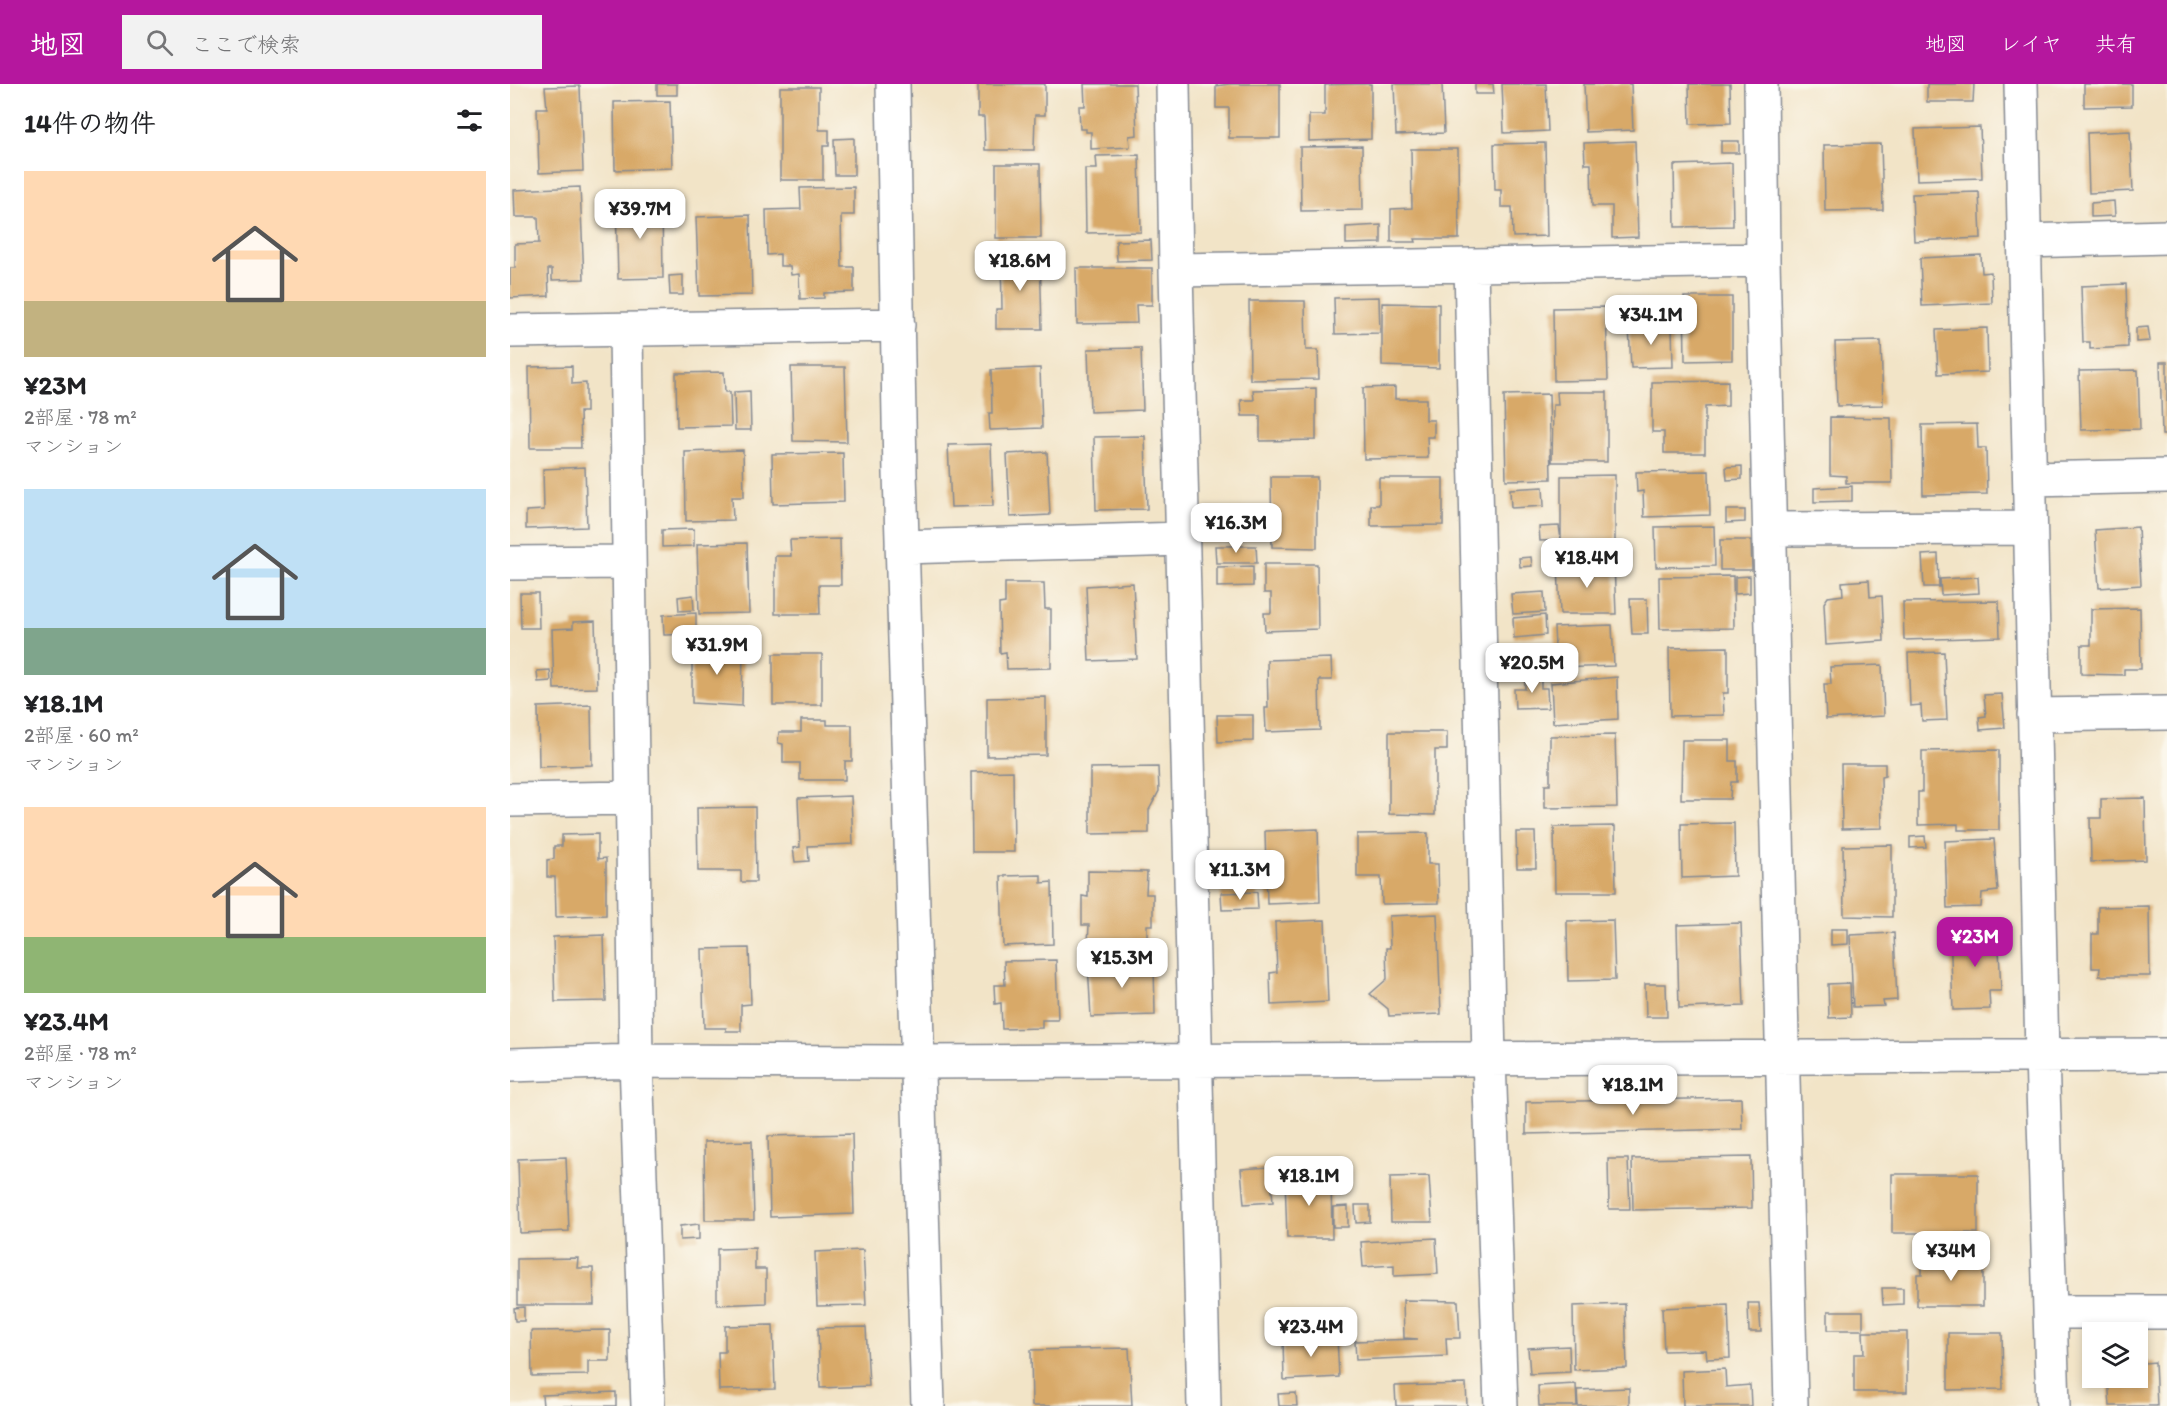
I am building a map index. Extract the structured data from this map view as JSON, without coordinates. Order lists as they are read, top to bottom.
{
  "page": {
    "header": "地図",
    "search": "ここで検索",
    "nav": ["地図", "レイヤ", "共有"],
    "heading": "14件の物件",
    "list": [
      {
        "name": "¥23M",
        "note": "2部屋 · 78 m² · マンション"
      },
      {
        "name": "¥18.1M",
        "note": "2部屋 · 60 m² · マンション"
      },
      {
        "name": "¥23.4M",
        "note": "2部屋 · 78 m² · マンション"
      }
    ],
    "price": [
      "¥39.7M",
      "¥18.6M",
      "¥34.1M",
      "¥16.3M",
      "¥18.4M",
      "¥31.9M",
      "¥20.5M",
      "¥11.3M",
      "¥23M",
      "¥15.3M",
      "¥18.1M",
      "¥18.1M",
      "¥34M",
      "¥23.4M"
    ]
  }
}
